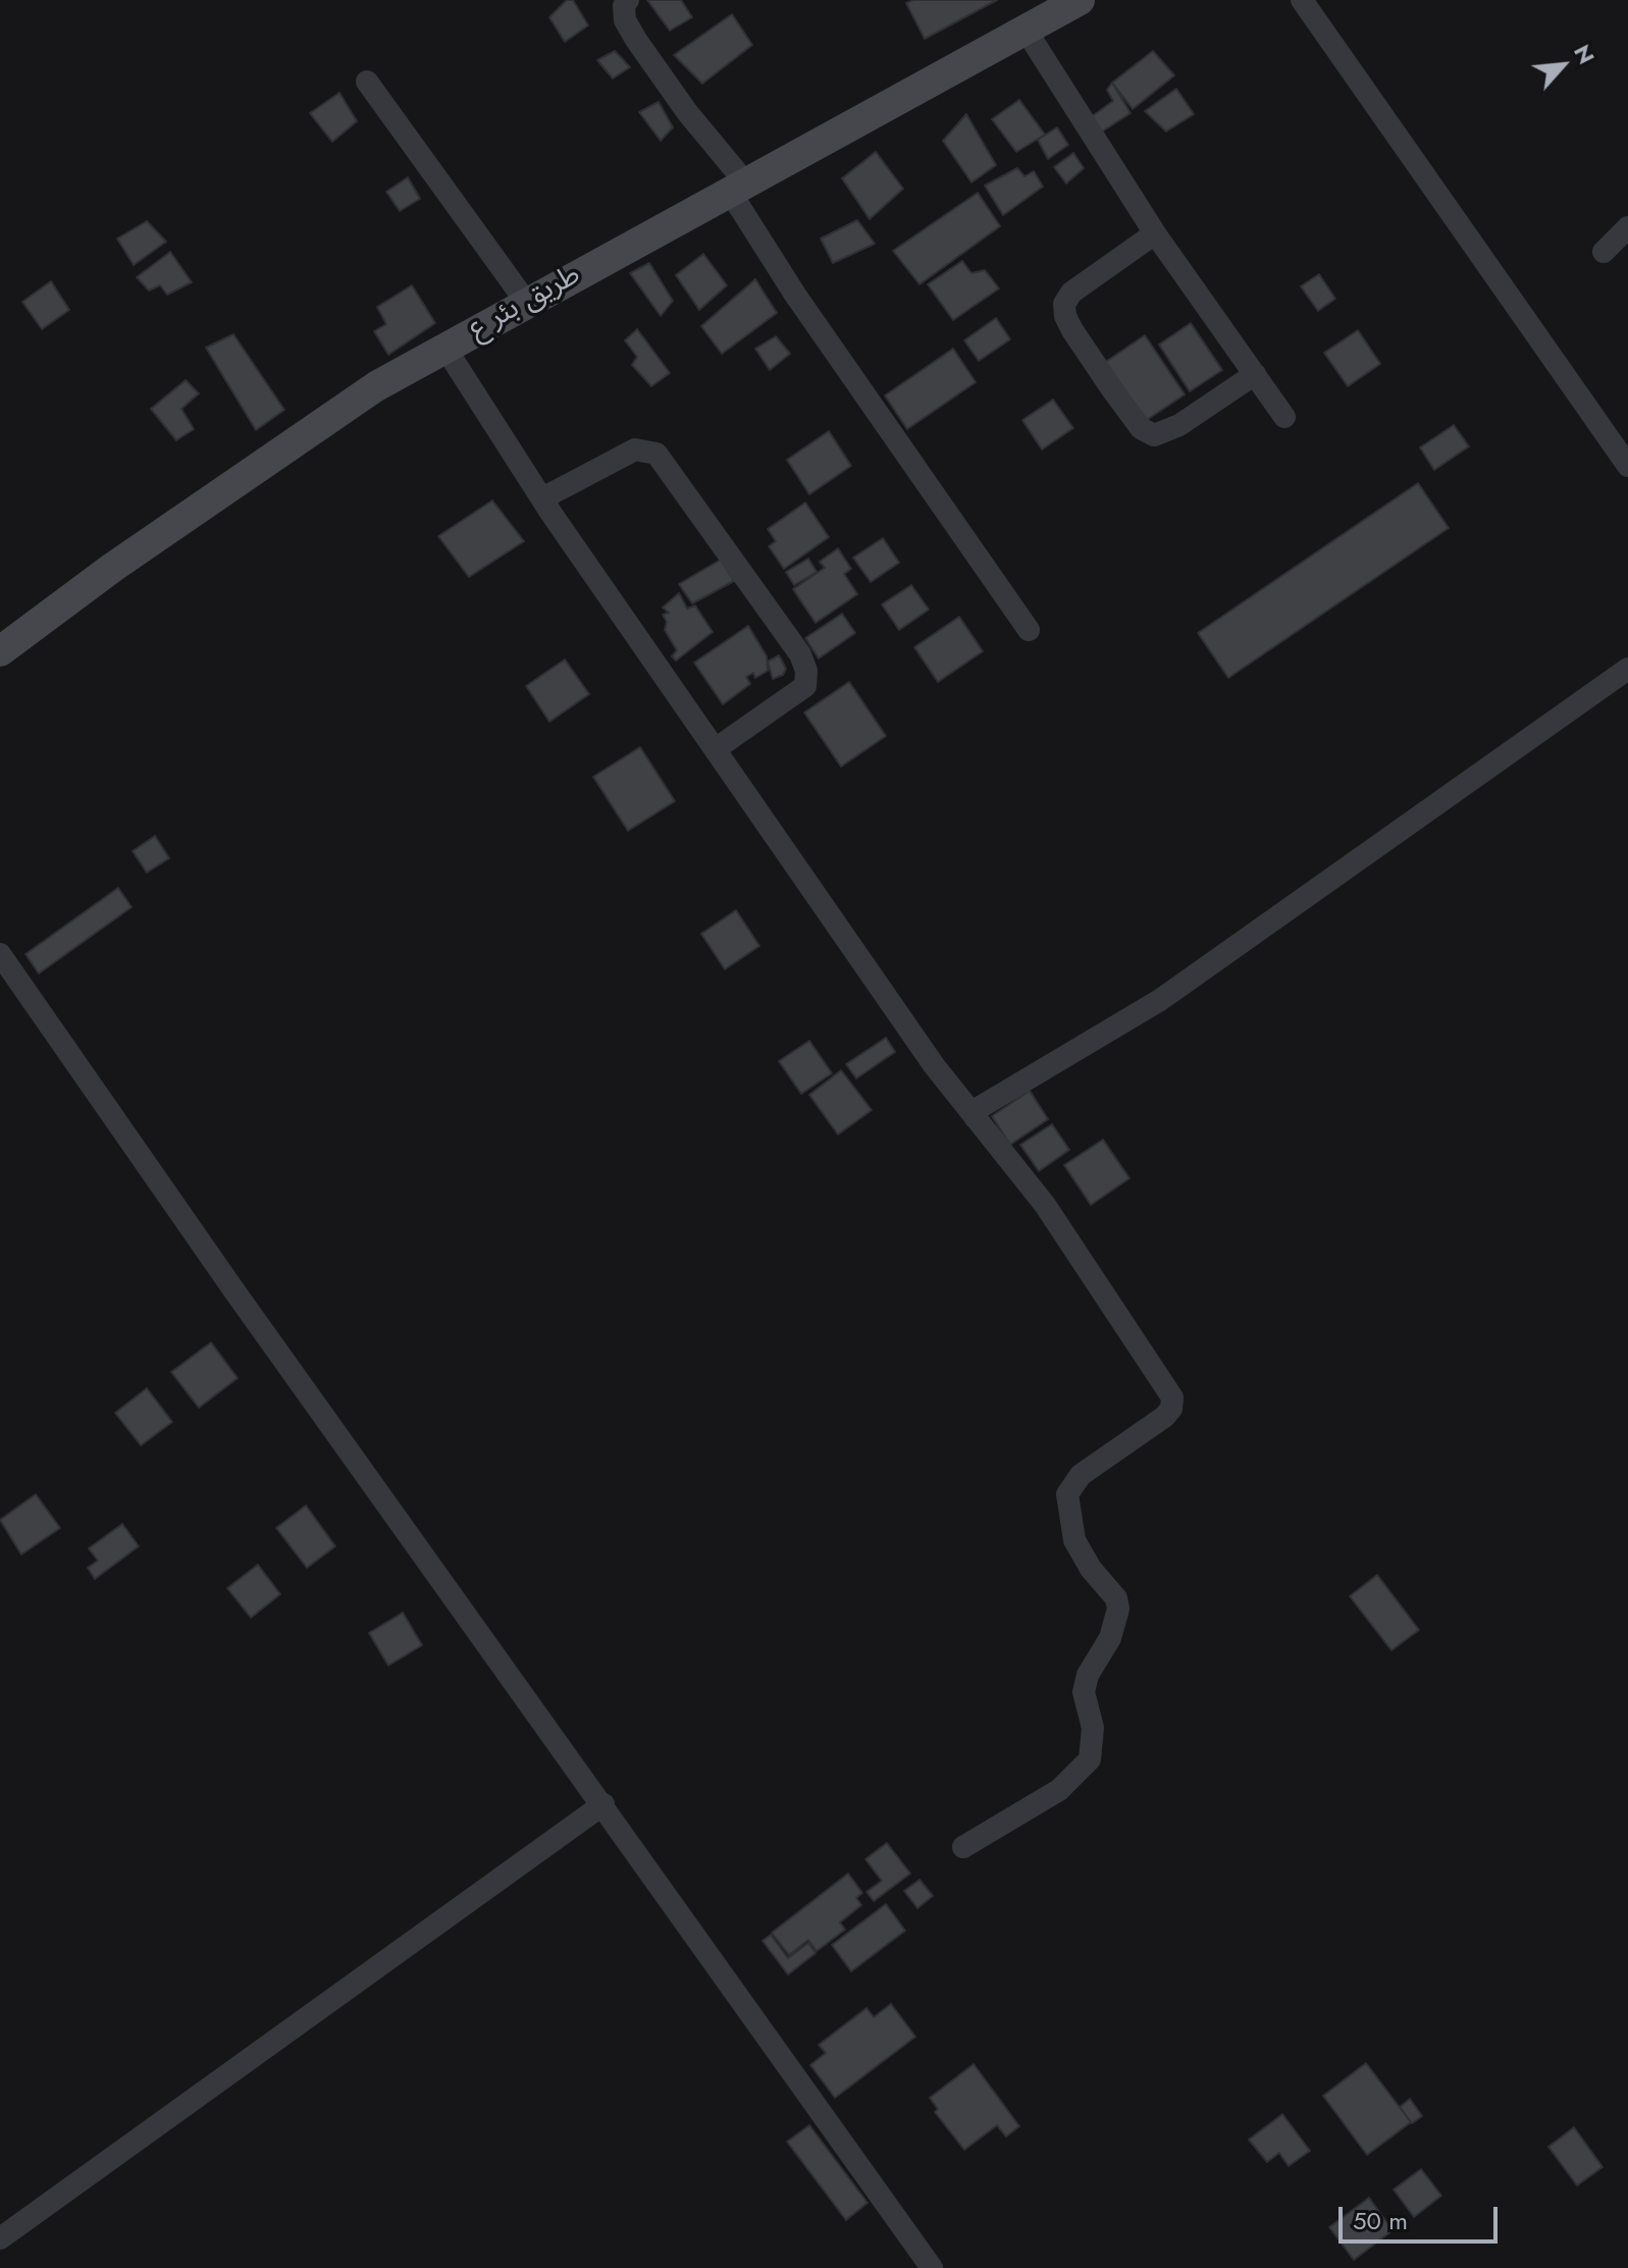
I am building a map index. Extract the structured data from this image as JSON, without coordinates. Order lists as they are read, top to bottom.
{
  "streets": {
    "street": ["طريق بئر ع"]
  },
  "scale_bar": "50 m",
  "north": "top right"
}
